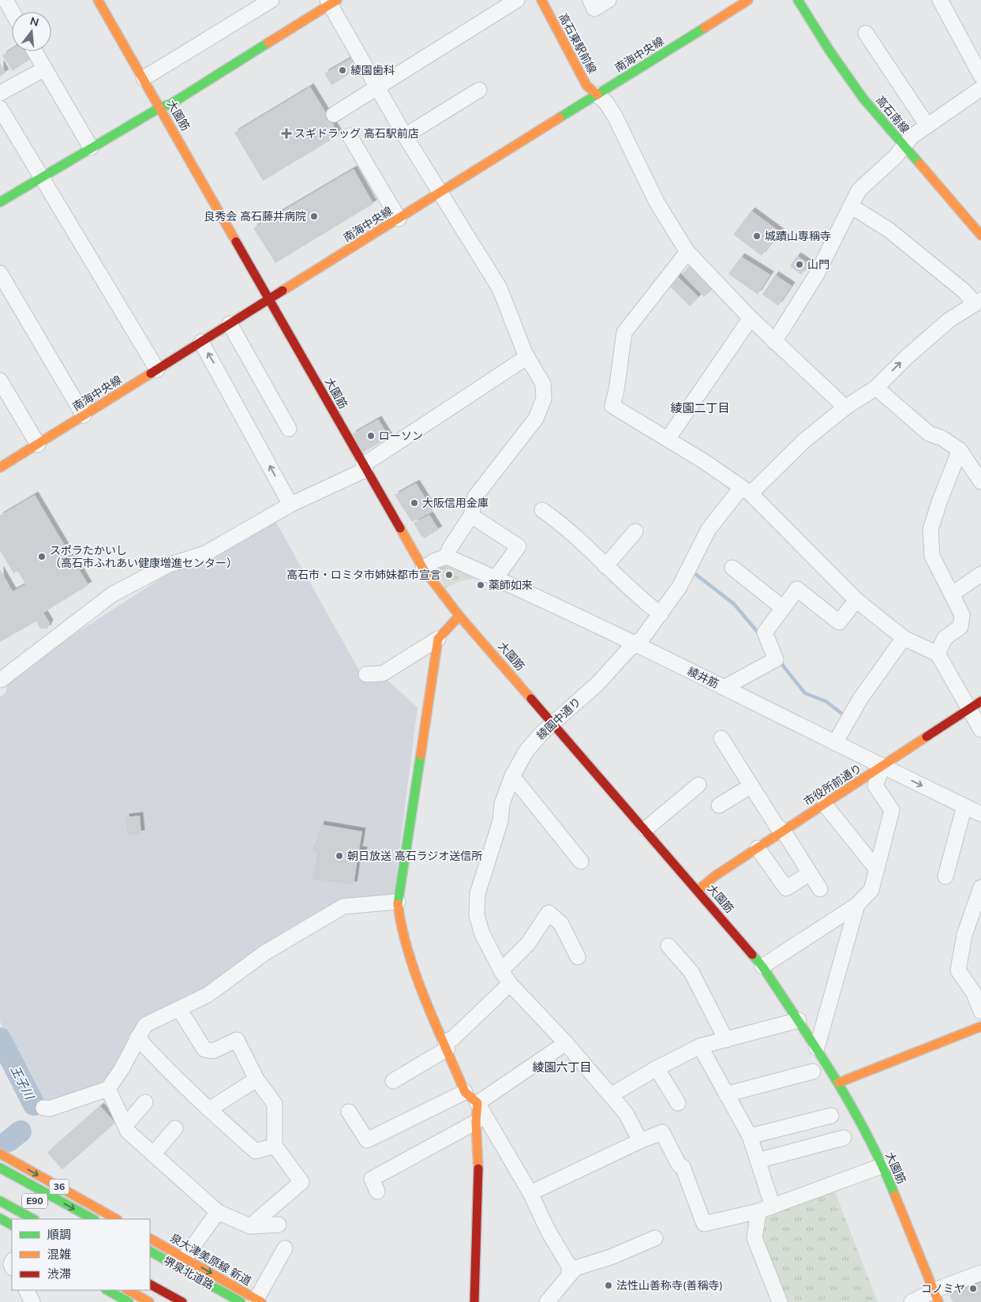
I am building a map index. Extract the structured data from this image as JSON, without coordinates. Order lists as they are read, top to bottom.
{
  "streets": {
    "main road": [
      "高石東駅前線",
      "南海中央線",
      "高石南線",
      "大園筋",
      "市役所前通り",
      "36",
      "E90",
      "泉大津美原線 新道"
    ],
    "street": ["綾井筋", "綾園中通り"]
  },
  "crossings": [
    ["高石東駅前線", "南海中央線"],
    ["南海中央線", "大園筋"],
    ["大園筋", "綾園中通り"],
    ["大園筋", "市役所前通り"],
    ["綾井筋", "綾園中通り"],
    ["綾井筋", "市役所前通り"]
  ],
  "districts": ["綾園二丁目", "綾園六丁目"],
  "water": ["王子川"],
  "places": {
    "other": [
      "綾園歯科",
      "良秀会 高石藤井病院",
      "城蹟山専稱寺",
      "山門",
      "ローソン",
      "大阪信用金庫",
      "スポラたかいし （高石市ふれあい健康増進センター）",
      "高石市・ロミタ市姉妹都市宣言",
      "薬師如来",
      "朝日放送 高石ラジオ送信所",
      "法性山善称寺(善稱寺)",
      "コノミヤ"
    ],
    "health": ["スギドラッグ 高石駅前店"]
  },
  "legend": ["順調", "混雑", "渋滞"],
  "north": "top"
}
